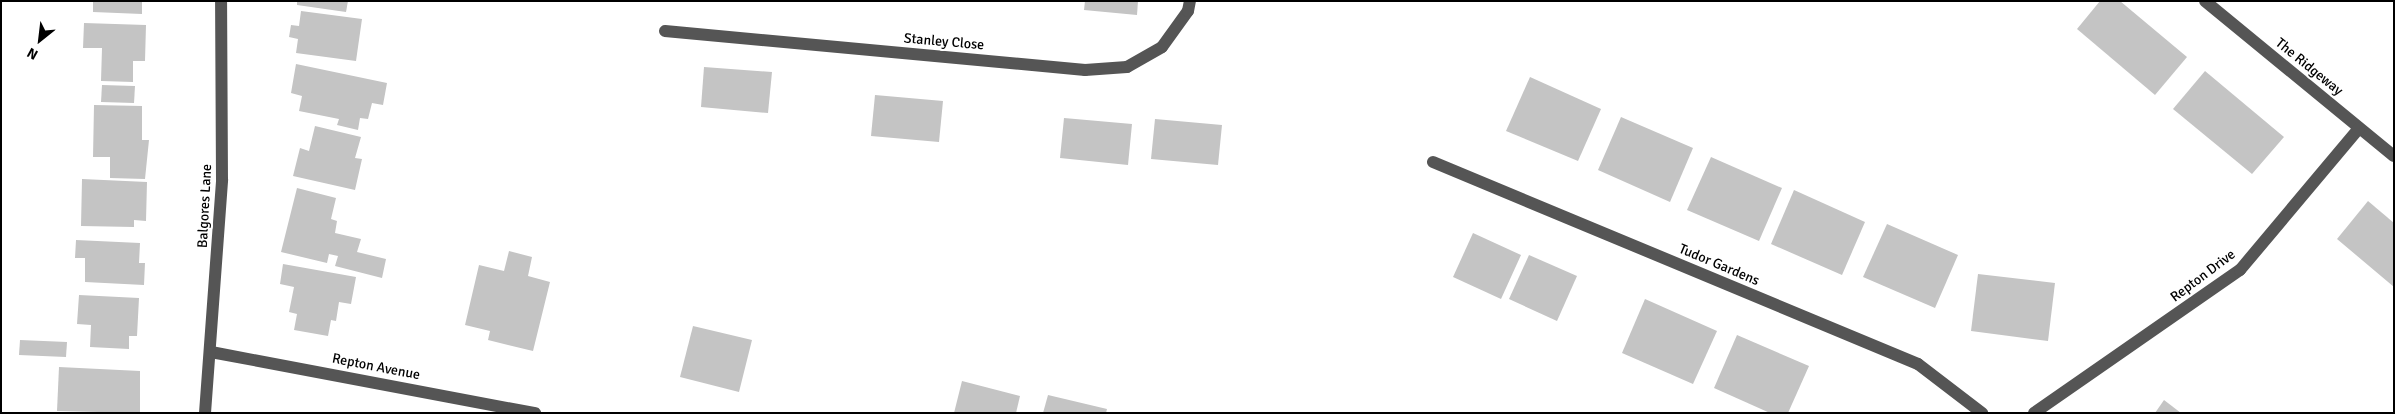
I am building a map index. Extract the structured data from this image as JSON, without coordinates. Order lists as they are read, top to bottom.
{
  "streets": {
    "street": [
      "Stanley Close",
      "The Ridgeway",
      "Balgores Lane",
      "Tudor Gardens",
      "Repton Drive",
      "Repton Avenue"
    ]
  },
  "crossings": [
    ["The Ridgeway", "Repton Drive"],
    ["Balgores Lane", "Repton Avenue"]
  ],
  "north": "bottom left"
}
